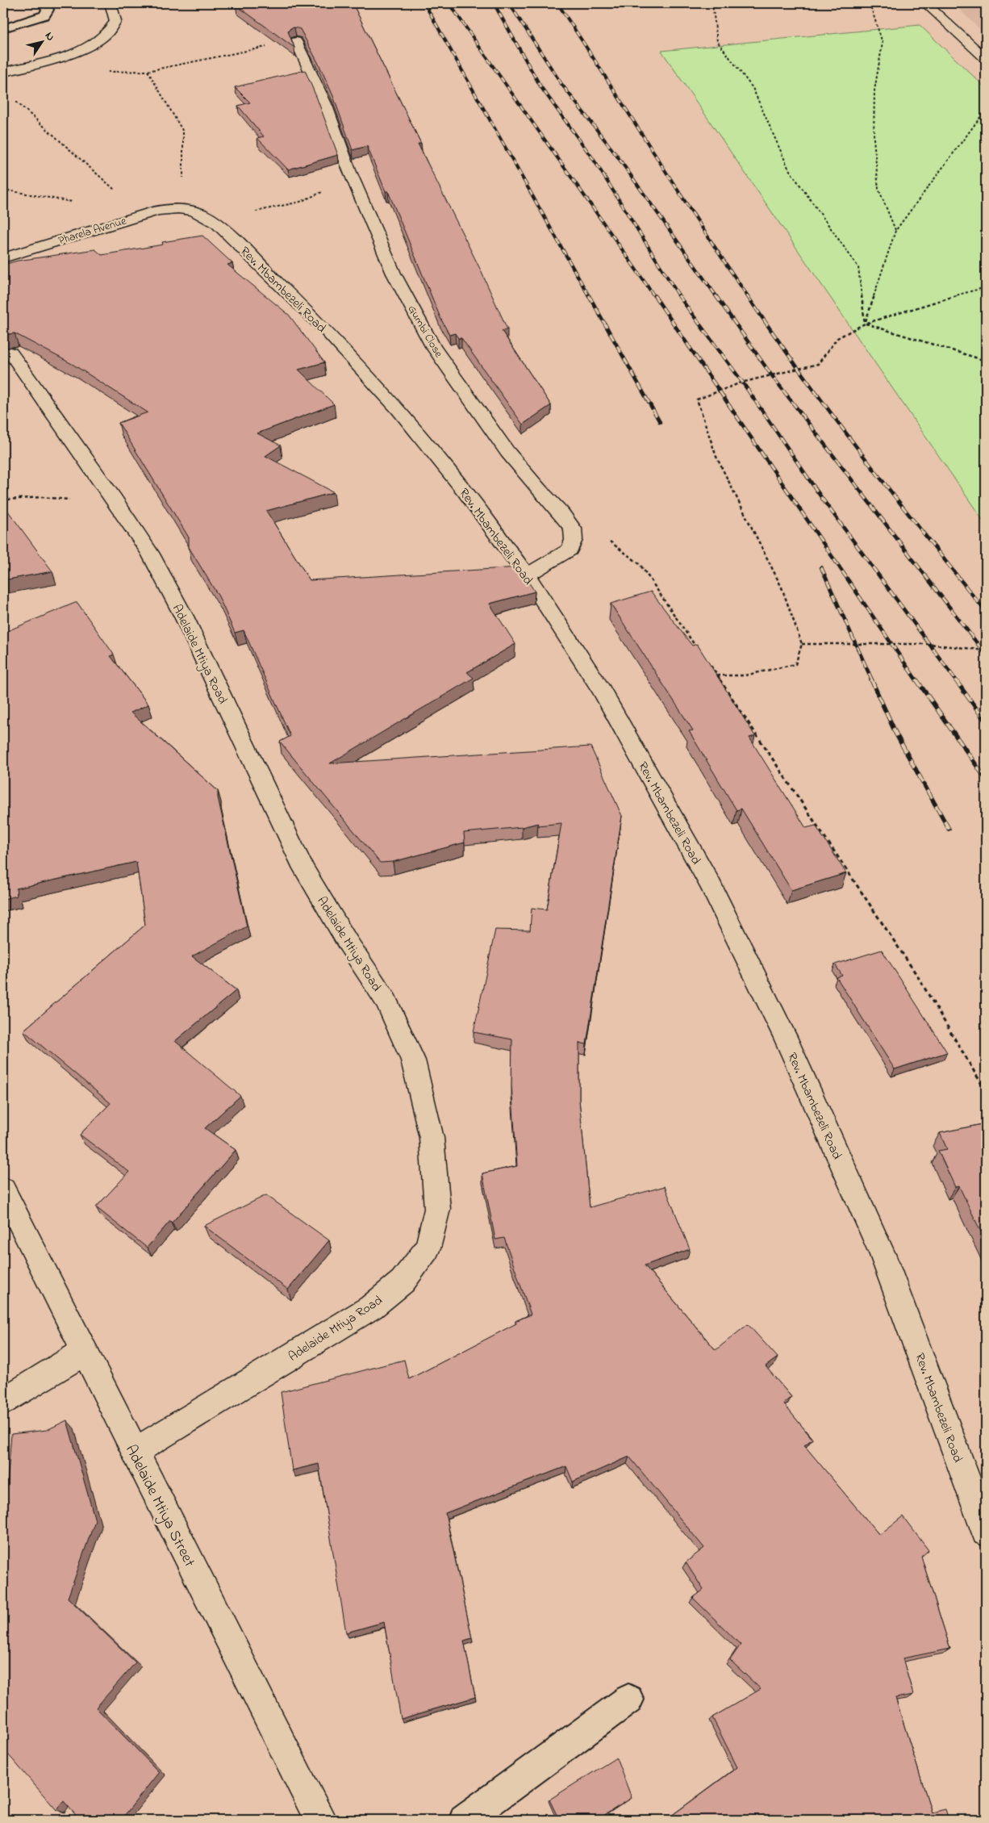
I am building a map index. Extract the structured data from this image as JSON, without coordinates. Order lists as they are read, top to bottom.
{
  "streets": {
    "street": [
      "Pharela Avenue",
      "Rev. Mbambezeli Road",
      "Gumbi Close",
      "Adelaide Mtiya Road",
      "Adelaide Mtiya Street"
    ]
  },
  "crossings": [
    ["Pharela Avenue", "Rev. Mbambezeli Road"],
    ["Adelaide Mtiya Road", "Adelaide Mtiya Street"]
  ],
  "north": "top right"
}
